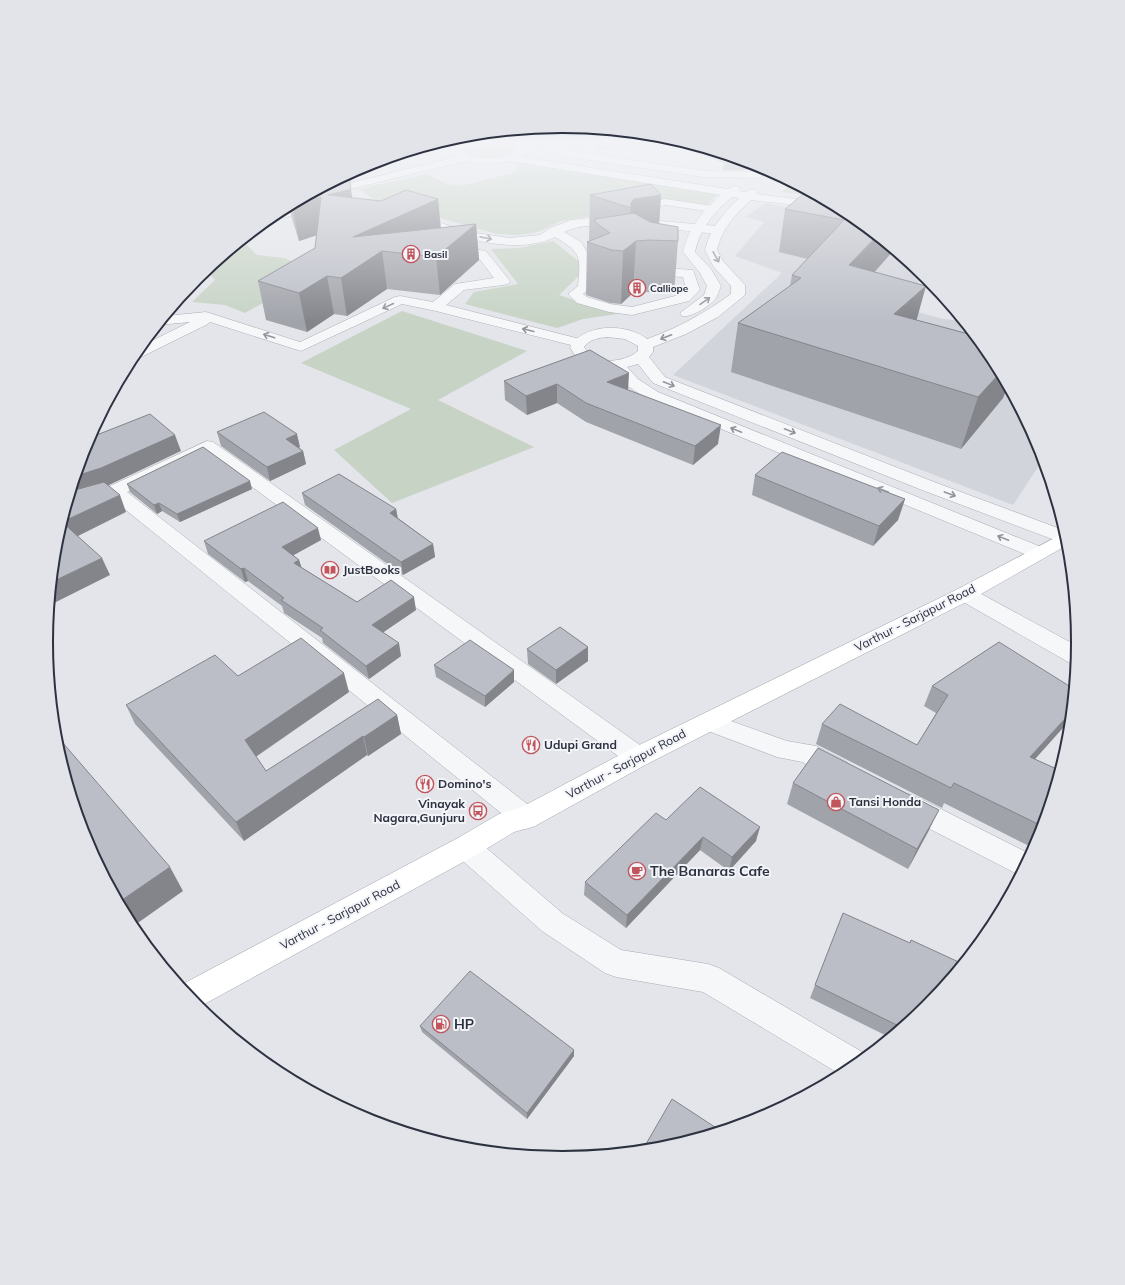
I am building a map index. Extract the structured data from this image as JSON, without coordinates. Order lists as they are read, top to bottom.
{
  "streets": {
    "main road": ["Varthur - Sarjapur Road"]
  },
  "places": {
    "building": ["Basil", "Calliope"],
    "library": ["JustBooks"],
    "restaurant": ["Udupi Grand", "Domino's"],
    "shop": ["Tansi Honda"],
    "bus stop": ["Vinayak Nagara,Gunjuru"],
    "cafe": ["The Banaras Cafe"],
    "fuel station": ["HP"]
  }
}
